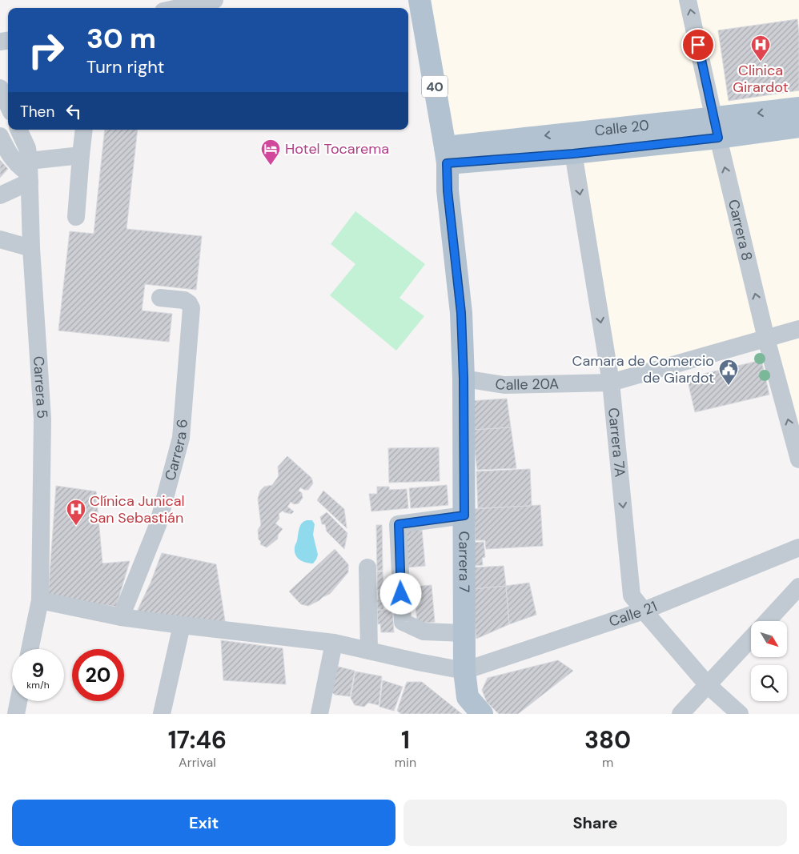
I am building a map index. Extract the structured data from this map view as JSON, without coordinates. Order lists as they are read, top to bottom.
{
  "streets": {
    "main road": ["40", "Calle 20", "Carrera 7"],
    "street": [
      "Carrera 8",
      "Calle 20A",
      "Carrera 5",
      "Carrera 7A",
      "Carrera 6",
      "Calle 21"
    ]
  },
  "crossings": [
    ["Calle 20", "Carrera 8"],
    ["Calle 20", "Carrera 7A"],
    ["Calle 20", "Carrera 7"],
    ["Carrera 8", "Calle 20A"],
    ["Calle 20A", "Carrera 7A"],
    ["Calle 20A", "Carrera 7"],
    ["Carrera 7A", "Calle 21"],
    ["Carrera 7", "Calle 21"]
  ],
  "one_way": ["Carrera 8", "Carrera 7A"],
  "places": {
    "hospital": ["Clinica Girardot", "Clínica Junical San Sebastián"],
    "hotel": ["Hotel Tocarema"],
    "public building": ["Camara de Comercio de Giardot"]
  },
  "north": "bottom right",
  "page": {
    "turn": ["30 m", "Turn right"],
    "then": "Then",
    "speed": "9 km/h",
    "limit": "20",
    "eta": [
      "17:46",
      "Arrival",
      "1",
      "min",
      "380",
      "m"
    ],
    "buttons": ["Exit", "Share"]
  }
}
